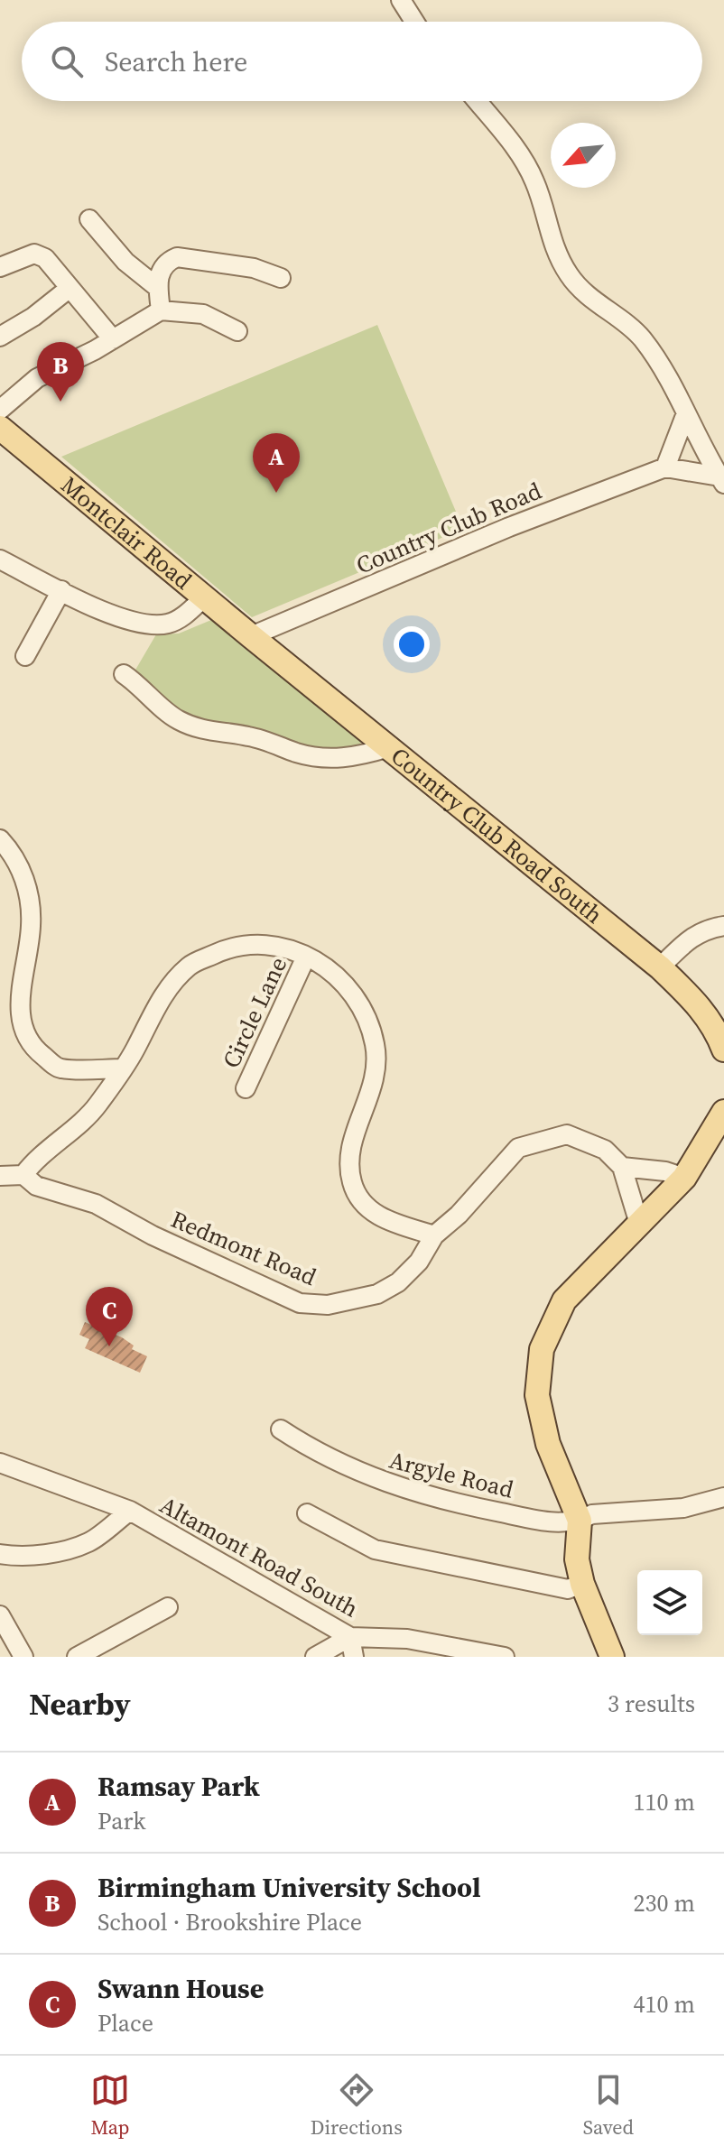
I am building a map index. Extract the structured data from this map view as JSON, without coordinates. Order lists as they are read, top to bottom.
{
  "streets": {
    "main road": ["Montclair Road", "Country Club Road South"],
    "street": [
      "Country Club Road",
      "Circle Lane",
      "Redmont Road",
      "Argyle Road",
      "Altamont Road South"
    ]
  },
  "crossings": [
    ["Country Club Road", "Montclair Road"],
    ["Country Club Road", "Country Club Road South"],
    ["Montclair Road", "Country Club Road South"]
  ],
  "north": "bottom left",
  "page": {
    "search": "Search here",
    "pins": ["B", "A", "C"],
    "heading": ["Nearby", "3 results"],
    "list": [
      {
        "mark": "A",
        "name": "Ramsay Park",
        "note": "Park",
        "value": "110 m"
      },
      {
        "mark": "B",
        "name": "Birmingham University School",
        "note": "School · Brookshire Place",
        "value": "230 m"
      },
      {
        "mark": "C",
        "name": "Swann House",
        "note": "Place",
        "value": "410 m"
      }
    ],
    "nav": ["Map", "Directions", "Saved"]
  }
}
